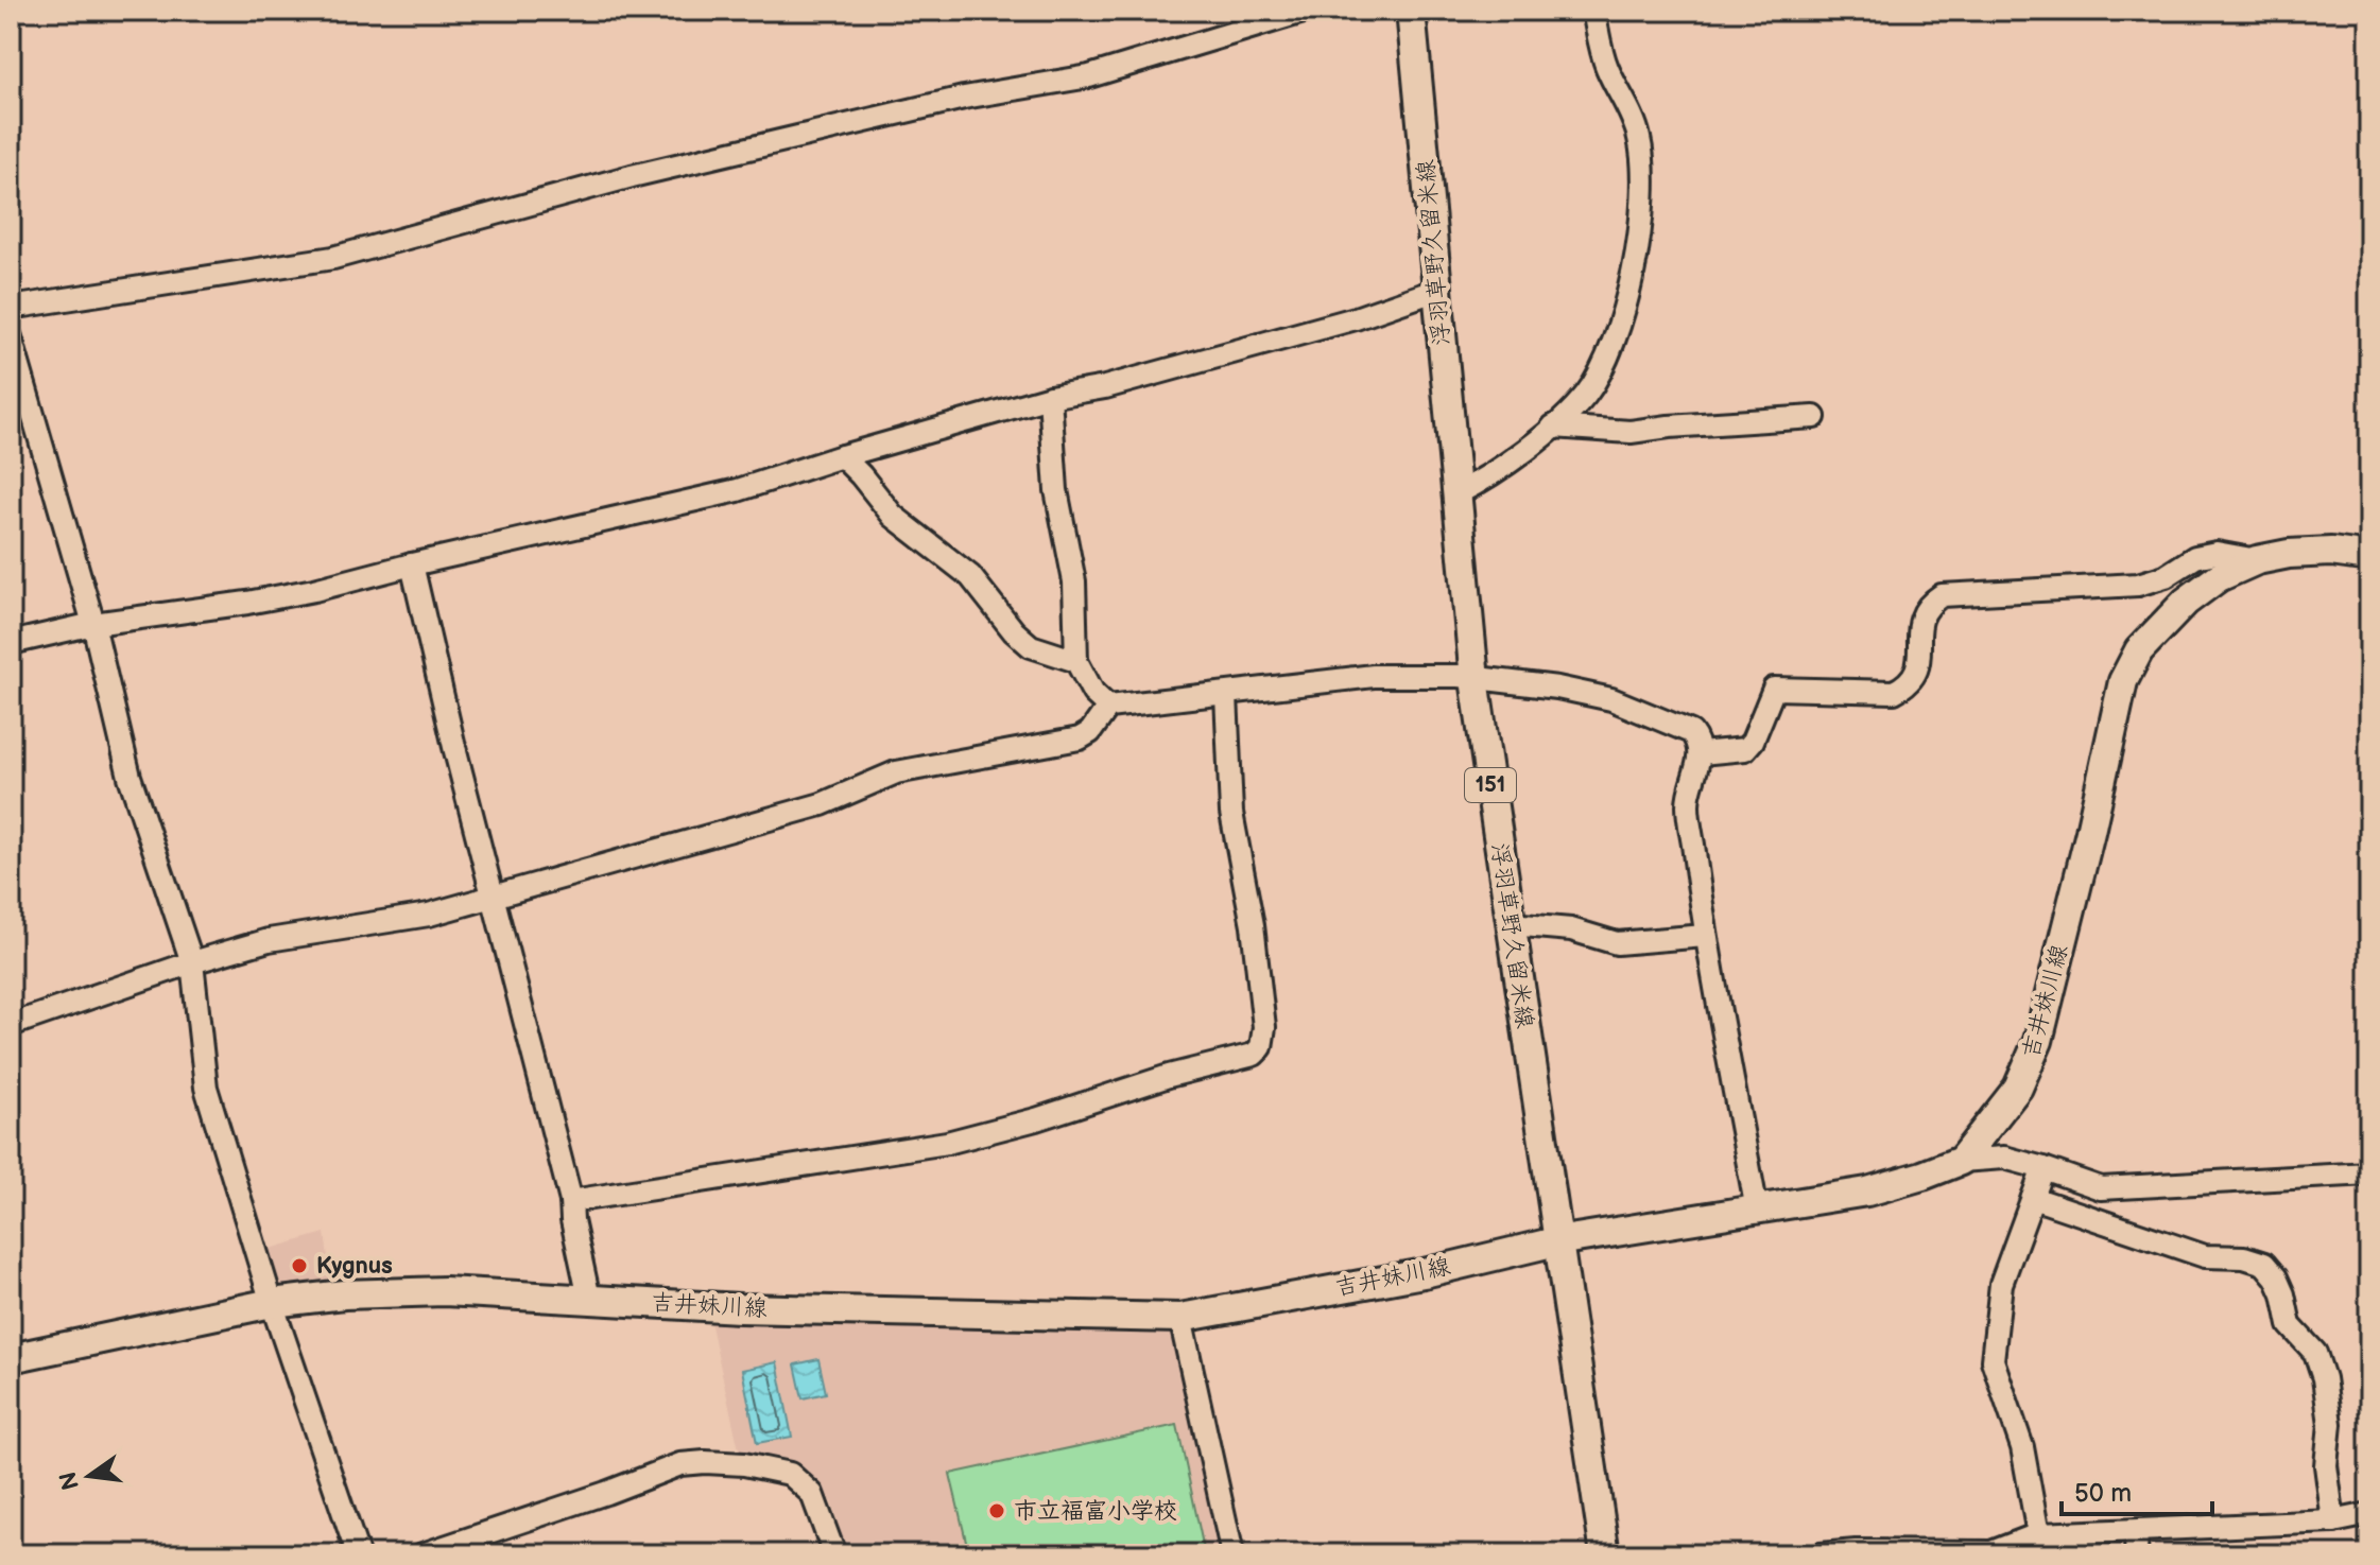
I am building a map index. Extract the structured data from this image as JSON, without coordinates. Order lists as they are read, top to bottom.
{
  "streets": {
    "main road": ["浮羽草野久留米線", "151", "吉井妹川線"]
  },
  "crossings": [
    ["浮羽草野久留米線", "吉井妹川線"]
  ],
  "places": ["Kygnus", "市立福富小学校"],
  "scale_bar": "50 m",
  "north": "left"
}
